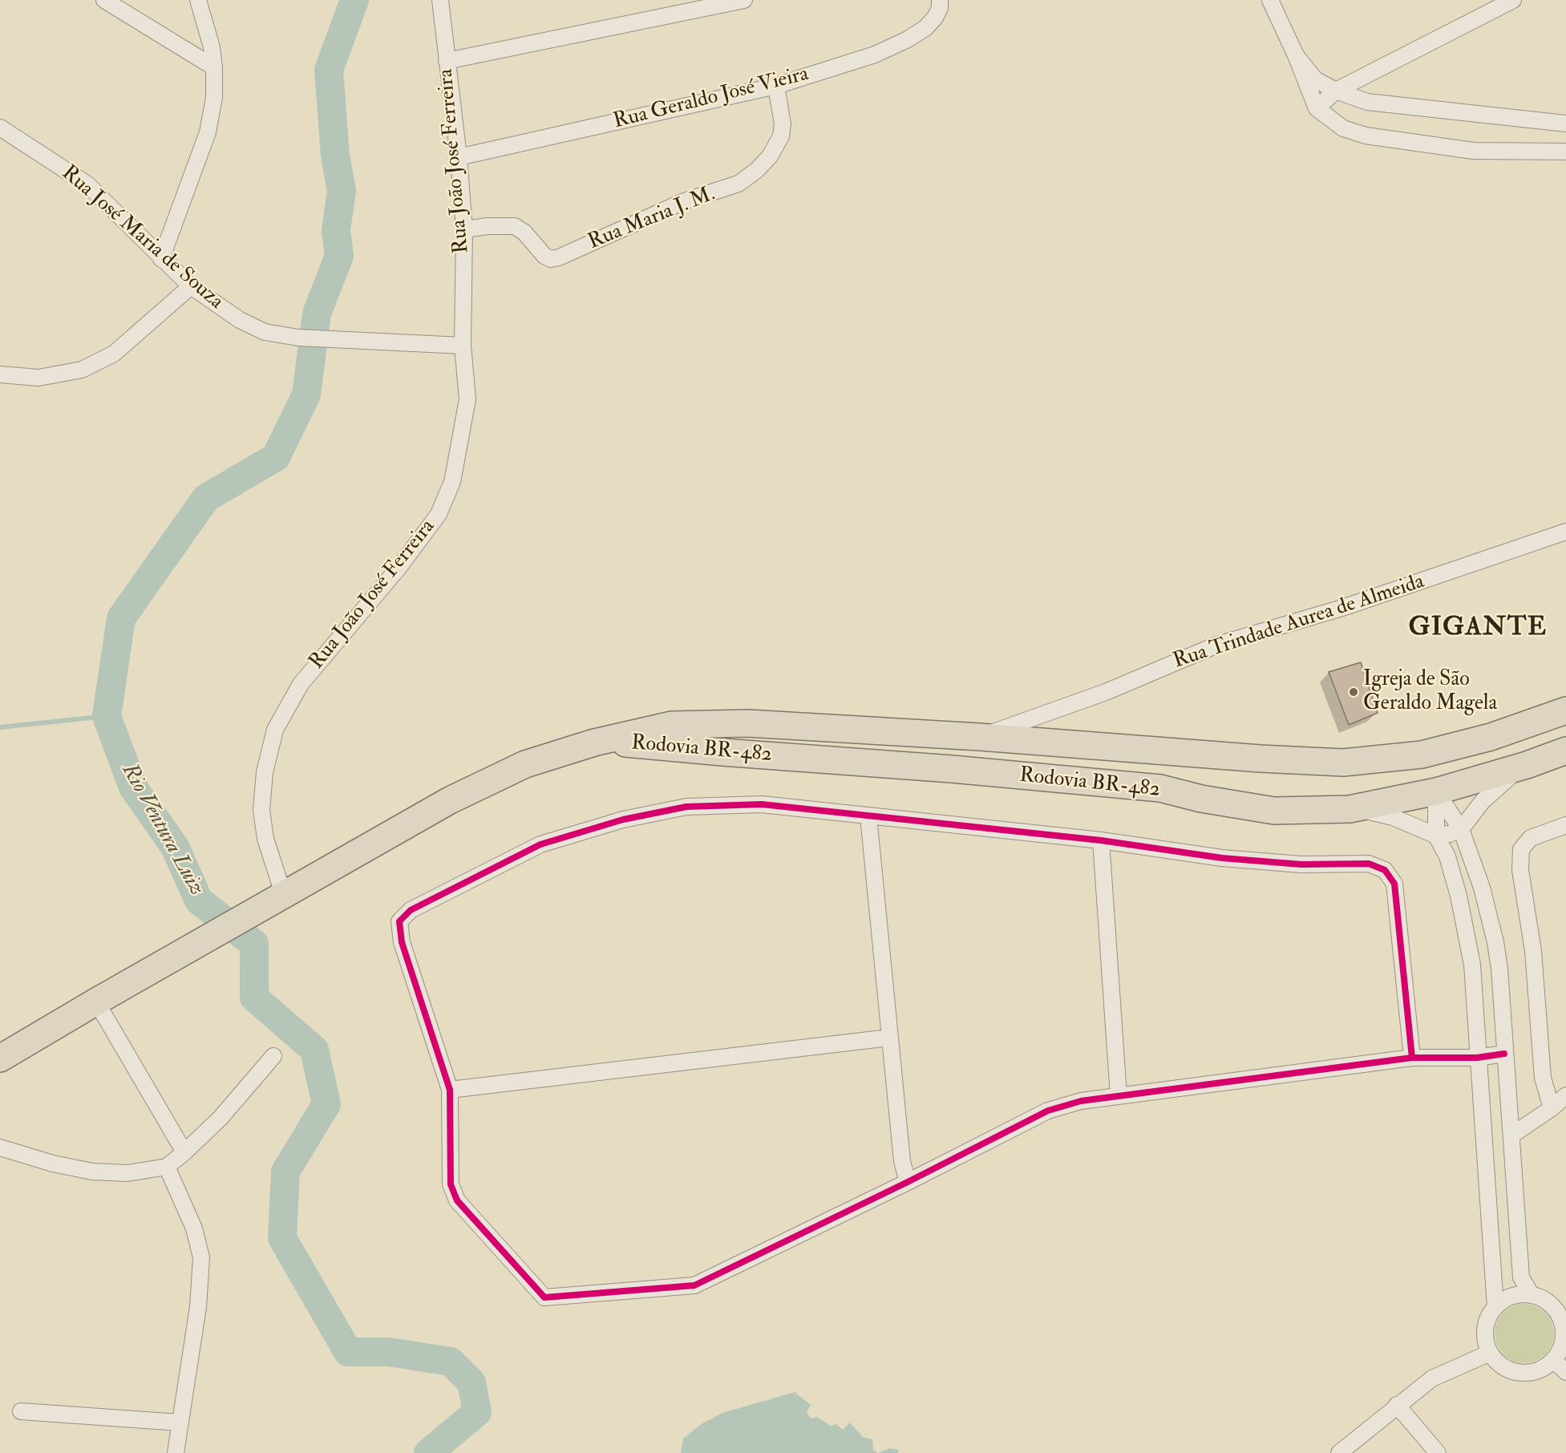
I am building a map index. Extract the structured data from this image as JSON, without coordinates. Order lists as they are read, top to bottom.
{
  "streets": {
    "highway": ["Rodovia BR-482"],
    "street": [
      "Rua Geraldo José Vieira",
      "Rua João José Ferreira",
      "Rua Maria J. M.",
      "Rua José Maria de Souza",
      "Rua Trindade Aurea de Almeida"
    ]
  },
  "crossings": [
    ["Rua Geraldo José Vieira", "Rua João José Ferreira"],
    ["Rua Geraldo José Vieira", "Rua Maria J. M."],
    ["Rua João José Ferreira", "Rua Maria J. M."],
    ["Rua João José Ferreira", "Rua José Maria de Souza"],
    ["Rua João José Ferreira", "Rodovia BR-482"],
    ["Rua Trindade Aurea de Almeida", "Rodovia BR-482"]
  ],
  "districts": ["GIGANTE"],
  "water": ["Rio Ventura Luiz"],
  "places": ["Igreja de São Geraldo Magela"]
}
